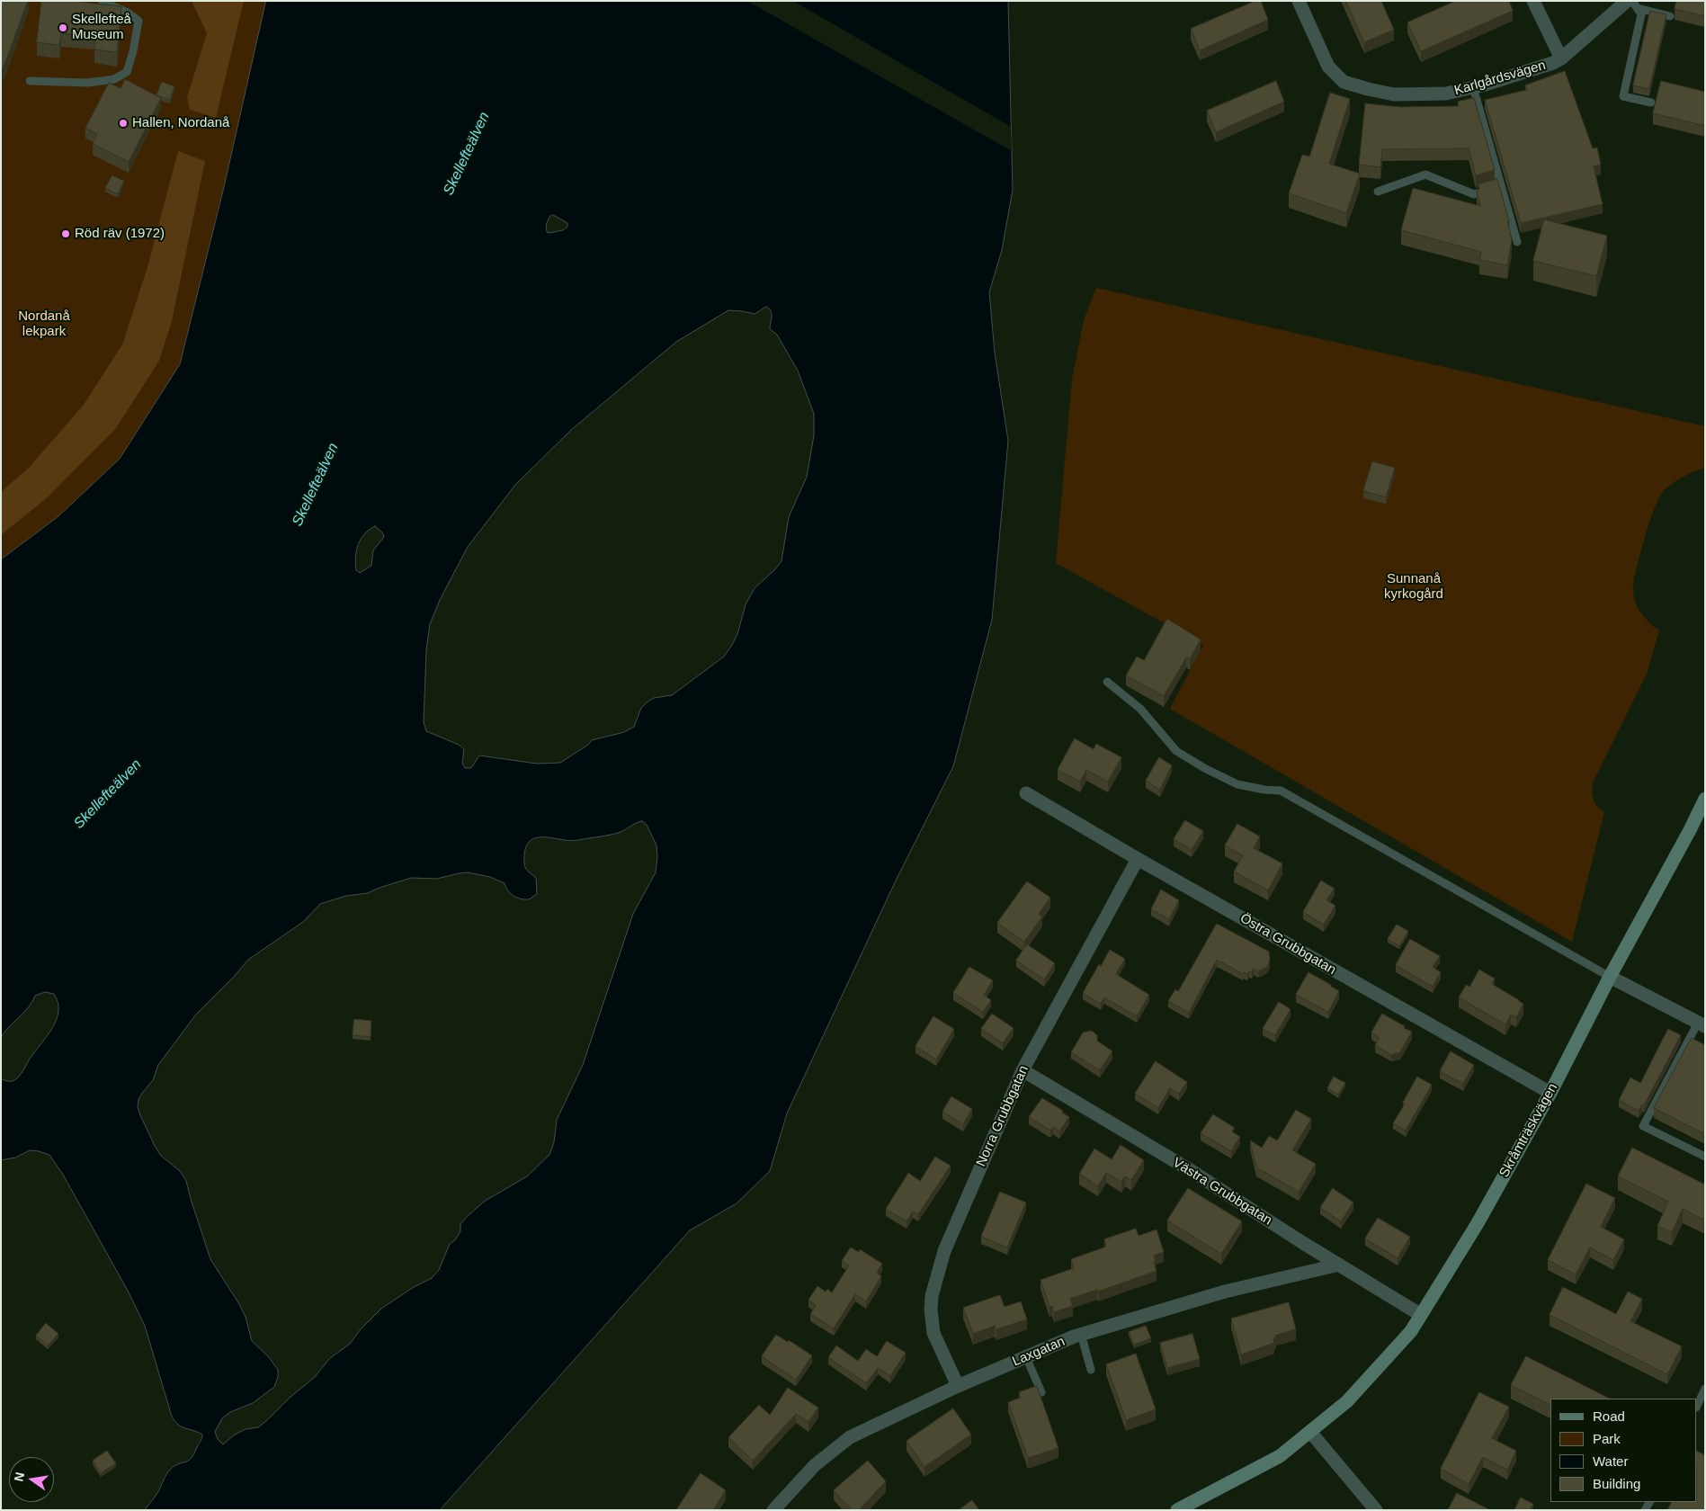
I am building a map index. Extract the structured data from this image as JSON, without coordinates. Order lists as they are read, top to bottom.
{
  "streets": {
    "main road": ["Skråmträskvägen"],
    "street": [
      "Karlgårdsvägen",
      "Östra Grubbgatan",
      "Norra Grubbgatan",
      "Västra Grubbgatan",
      "Laxgatan"
    ]
  },
  "crossings": [
    ["Östra Grubbgatan", "Norra Grubbgatan"],
    ["Östra Grubbgatan", "Skråmträskvägen"],
    ["Norra Grubbgatan", "Västra Grubbgatan"],
    ["Norra Grubbgatan", "Laxgatan"],
    ["Skråmträskvägen", "Västra Grubbgatan"],
    ["Västra Grubbgatan", "Laxgatan"]
  ],
  "water": ["Skellefteälven"],
  "parks": ["Nordanå lekpark", "Sunnanå kyrkogård"],
  "places": ["Skellefteå Museum", "Hallen, Nordanå", "Röd räv (1972)"],
  "legend": [
    "Road",
    "Park",
    "Water",
    "Building"
  ],
  "north": "left"
}
